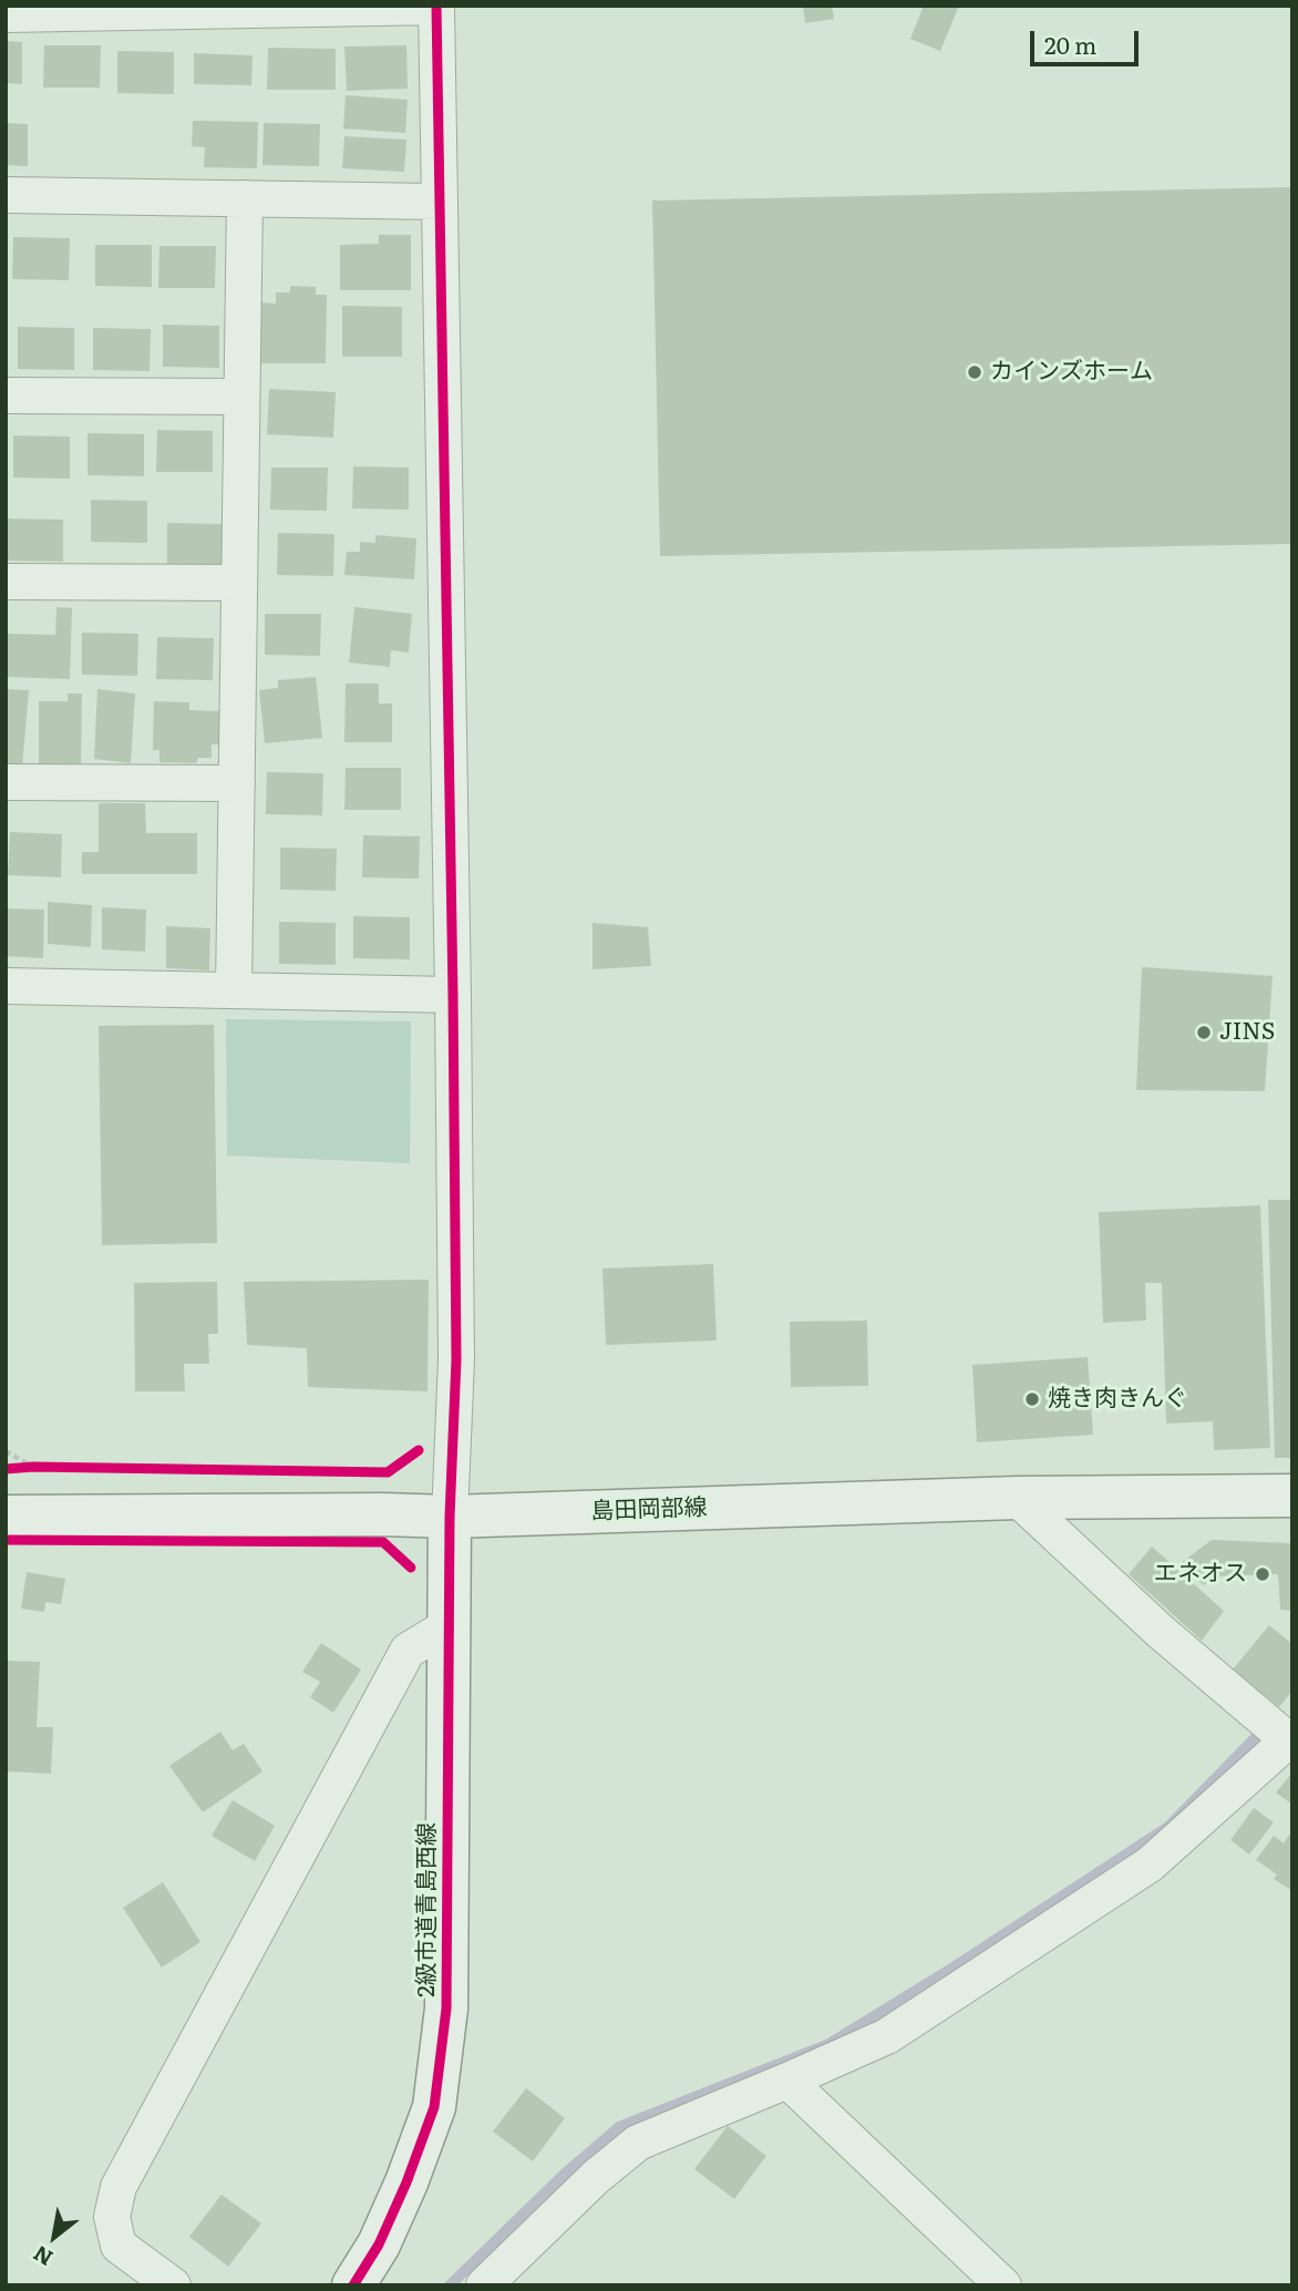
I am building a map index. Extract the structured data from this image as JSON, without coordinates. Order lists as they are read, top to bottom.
{
  "streets": {
    "main road": ["島田岡部線", "2級市道青島西線"]
  },
  "crossings": [
    ["島田岡部線", "2級市道青島西線"]
  ],
  "places": [
    "カインズホーム",
    "JINS",
    "焼き肉きんぐ",
    "エネオス"
  ],
  "scale_bar": "20 m",
  "north": "bottom left"
}
